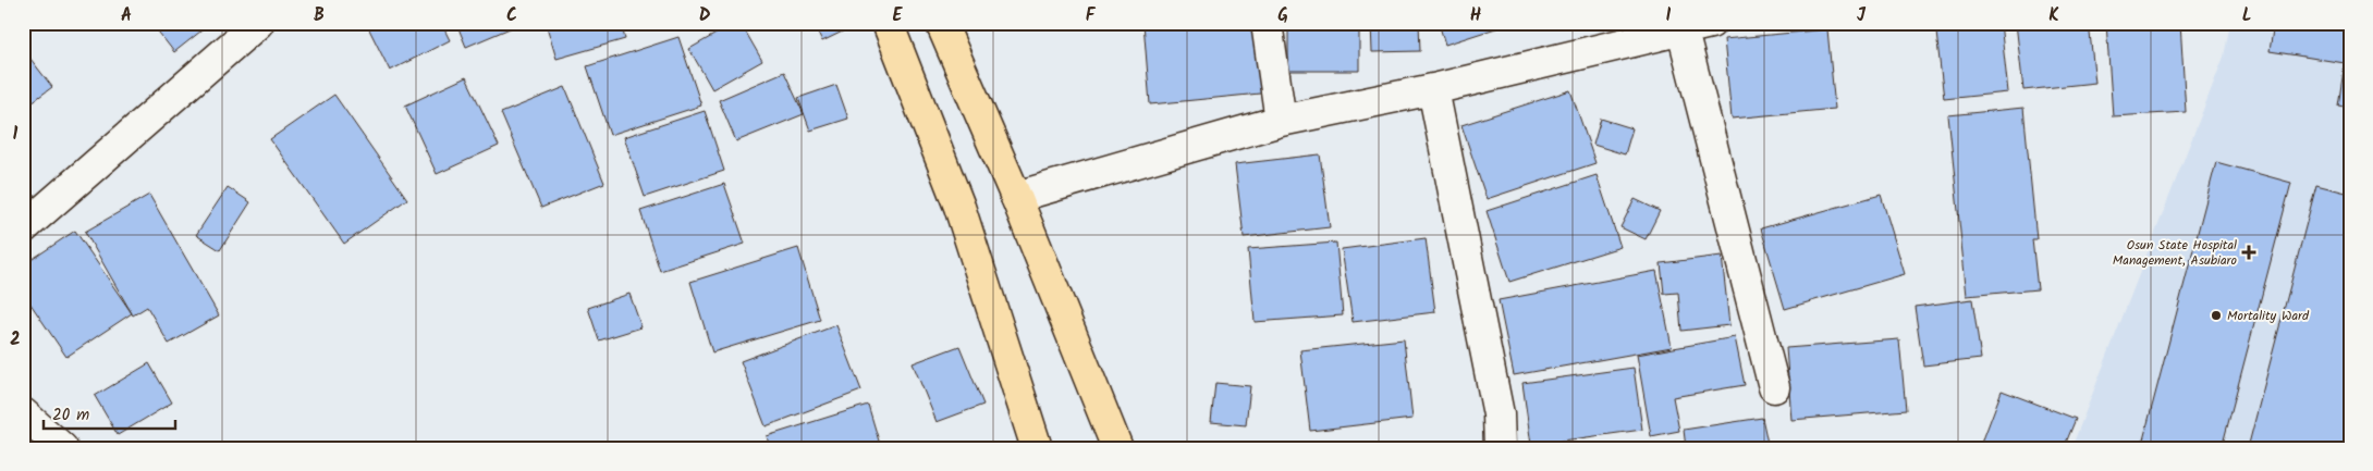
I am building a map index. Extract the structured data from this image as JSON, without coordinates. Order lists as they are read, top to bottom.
{
  "places": {
    "health": ["Osun State Hospital Management, Asubiaro"],
    "other": ["Mortality Ward"]
  },
  "scale_bar": "20 m",
  "grid": {
    "columns": [
      "A",
      "B",
      "C",
      "D",
      "E",
      "F",
      "G",
      "H",
      "I",
      "J",
      "K",
      "L"
    ],
    "rows": ["1", "2"]
  }
}
